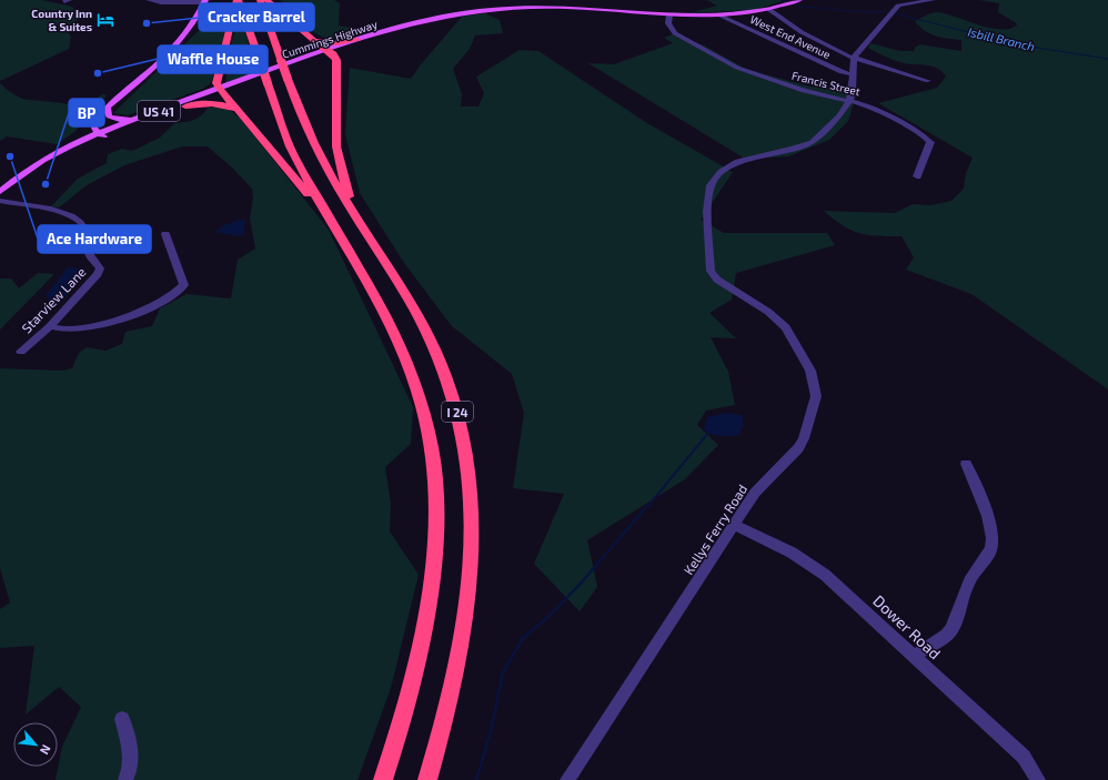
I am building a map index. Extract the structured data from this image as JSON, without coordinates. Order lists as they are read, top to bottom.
{
  "streets": {
    "highway": ["I 24"],
    "main road": ["Cummings Highway", "US 41"],
    "street": [
      "West End Avenue",
      "Francis Street",
      "Starview Lane",
      "Kellys Ferry Road",
      "Dower Road"
    ]
  },
  "crossings": [
    ["West End Avenue", "Cummings Highway"],
    ["West End Avenue", "Kellys Ferry Road"],
    ["Cummings Highway", "Francis Street"],
    ["Francis Street", "Kellys Ferry Road"],
    ["Kellys Ferry Road", "Dower Road"]
  ],
  "water": ["Isbill Branch"],
  "places": {
    "hotel": ["Country Inn & Suites"],
    "other": [
      "Cracker Barrel",
      "Waffle House",
      "Ace Hardware",
      "BP"
    ]
  },
  "north": "bottom right"
}
